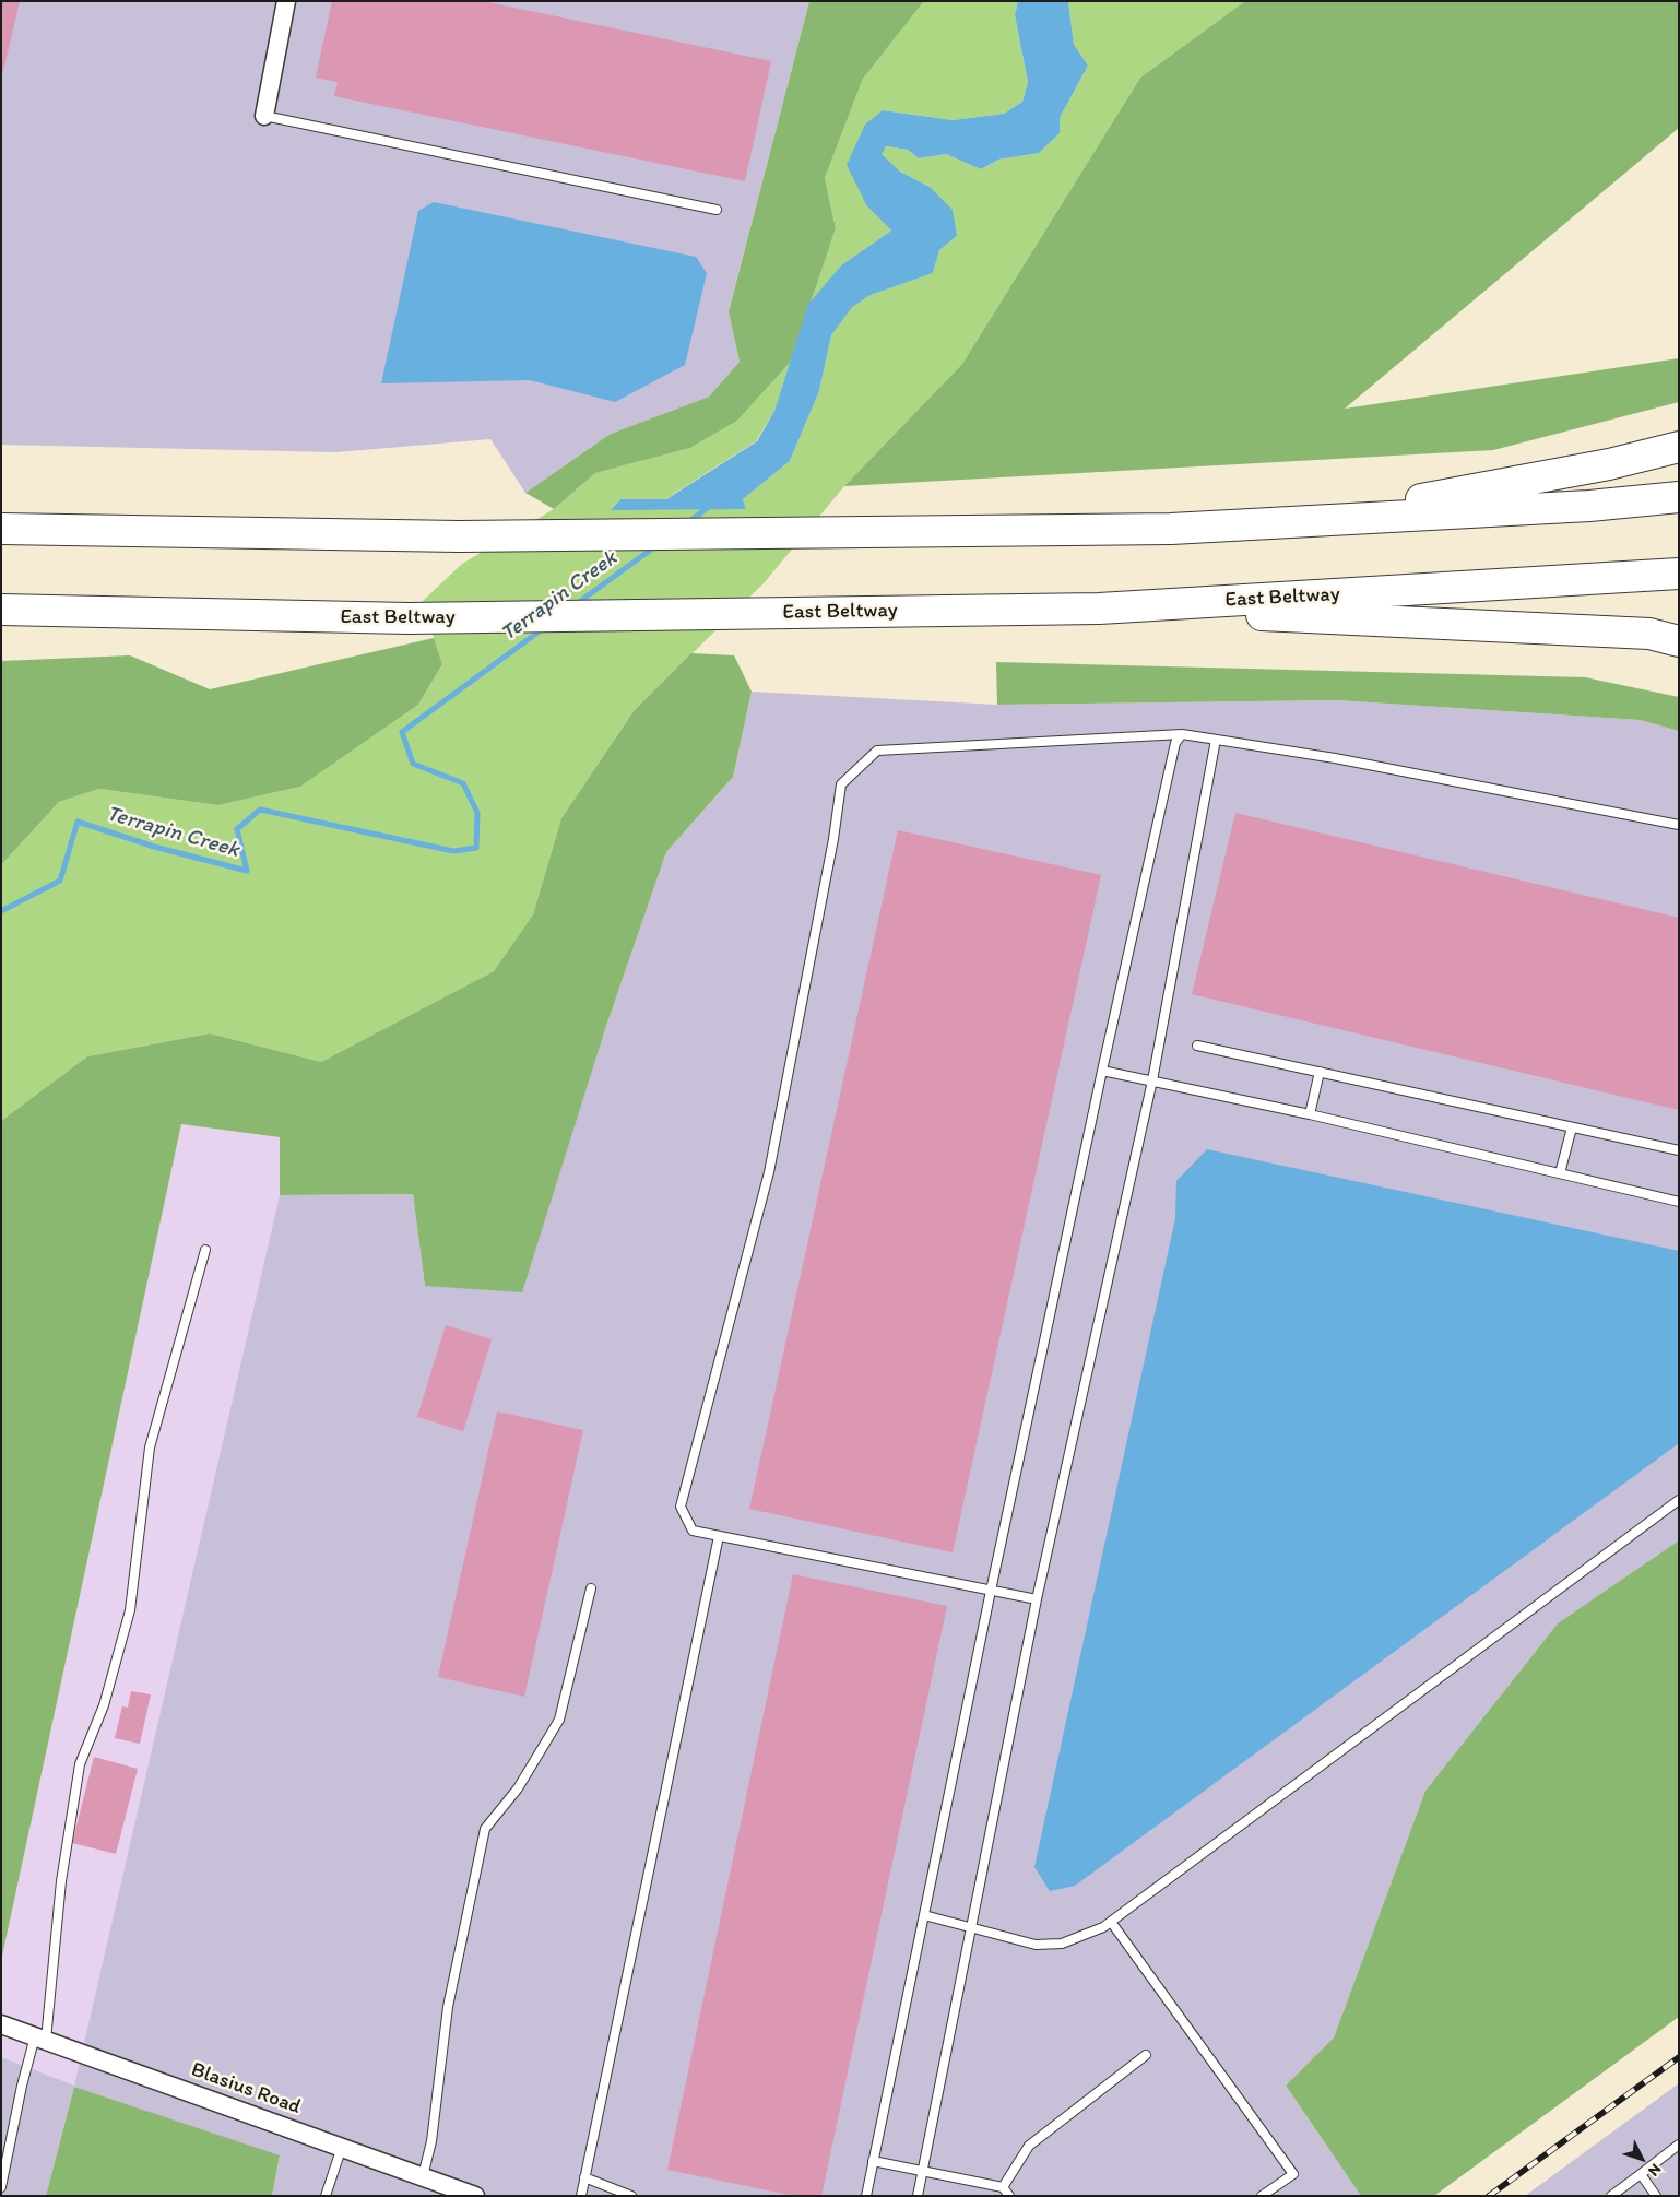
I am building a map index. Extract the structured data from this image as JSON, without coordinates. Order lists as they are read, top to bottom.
{
  "streets": {
    "highway": ["East Beltway"],
    "street": ["Blasius Road"]
  },
  "water": ["Terrapin Creek"],
  "north": "bottom right"
}
